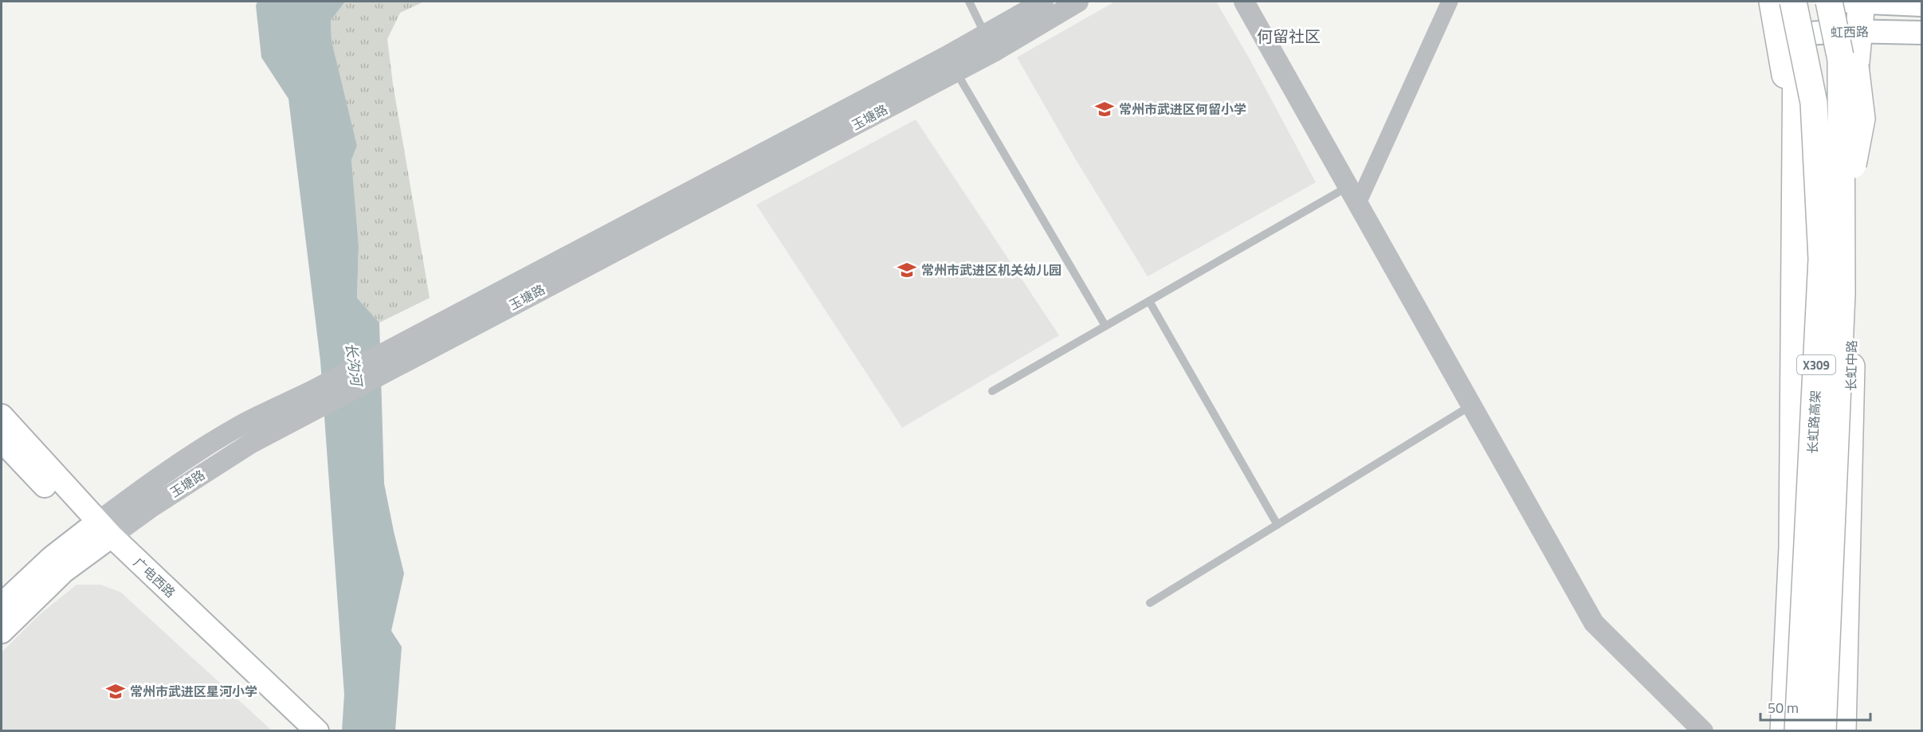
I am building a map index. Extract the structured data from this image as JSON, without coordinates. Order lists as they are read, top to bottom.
{
  "streets": {
    "main road": [
      "虹西路",
      "玉塘路",
      "X309",
      "长虹中路",
      "长虹路高架",
      "广电西路"
    ]
  },
  "crossings": [
    ["虹西路", "长虹中路"],
    ["玉塘路", "广电西路"]
  ],
  "districts": ["何留社区"],
  "water": ["长沟河"],
  "places": {
    "school or university": ["常州市武进区何留小学", "常州市武进区机关幼儿园", "常州市武进区星河小学"]
  },
  "scale_bar": "50 m"
}
